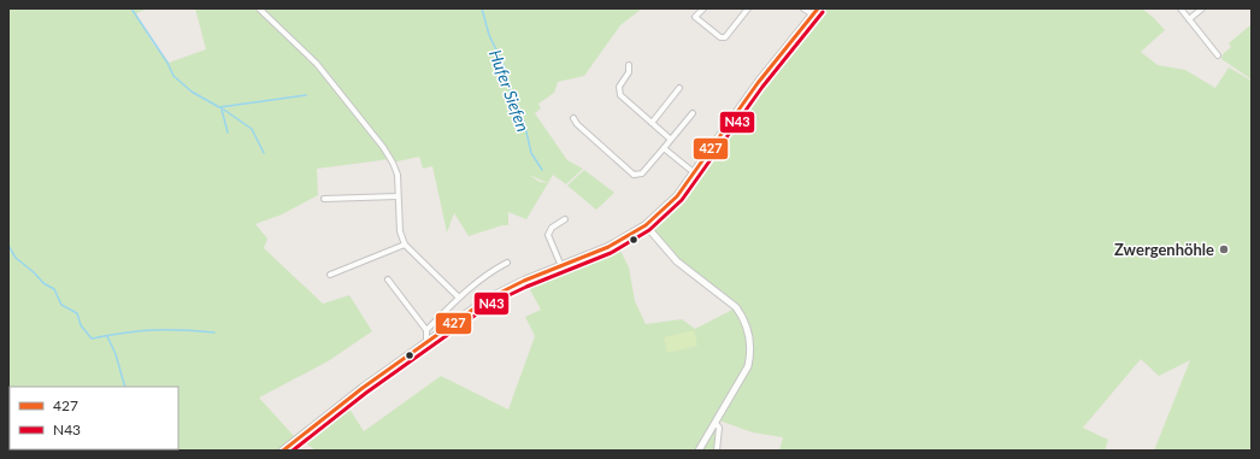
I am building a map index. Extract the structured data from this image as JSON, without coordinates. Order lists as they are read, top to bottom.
{
  "water": ["Hufer Siefen"],
  "places": ["Zwergenhöhle"],
  "lines": ["transit line 427", "transit line N43"],
  "legend": ["427", "N43"]
}
